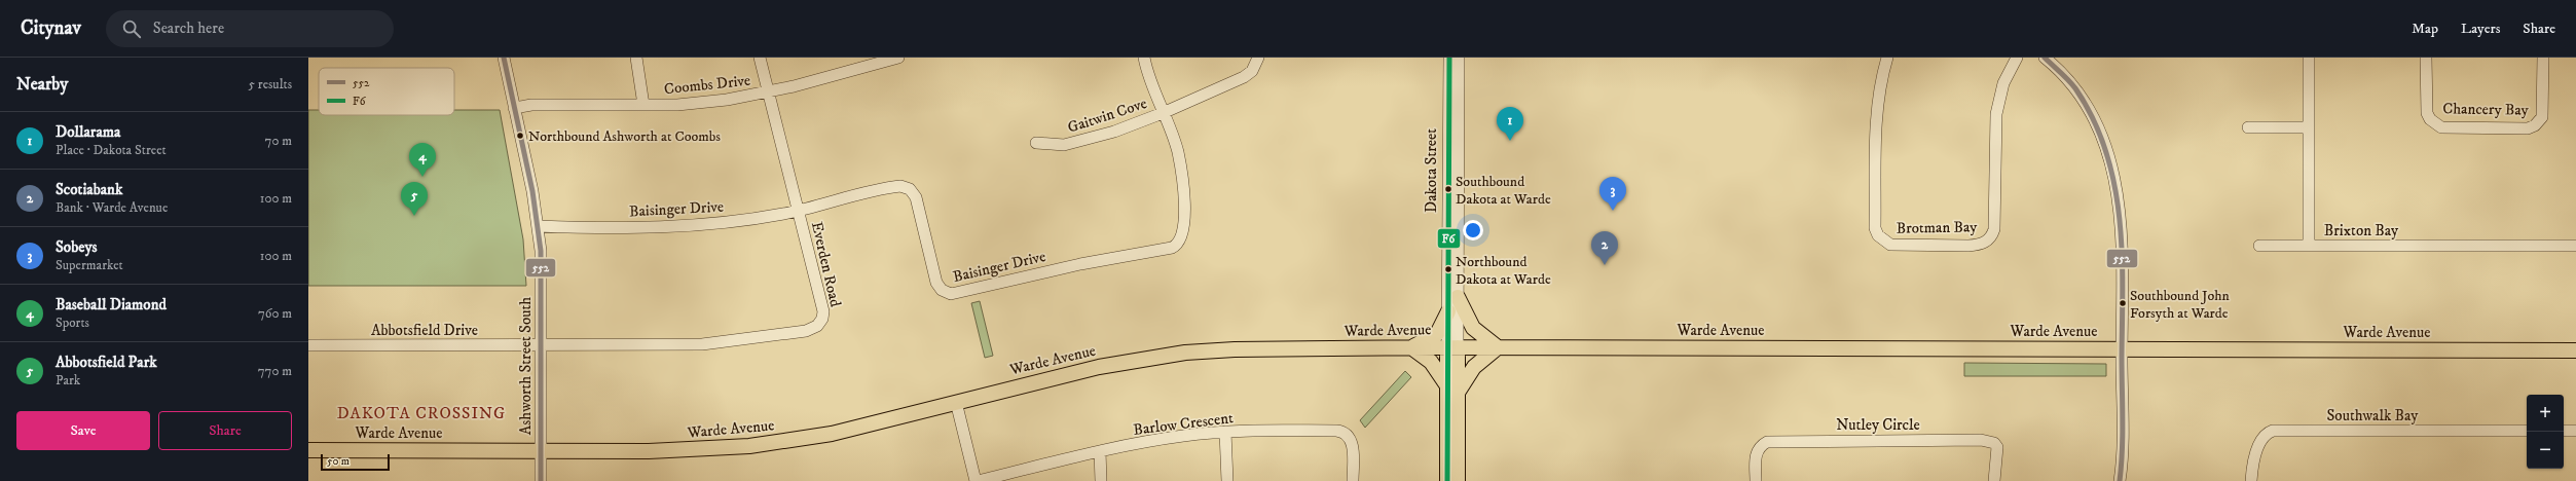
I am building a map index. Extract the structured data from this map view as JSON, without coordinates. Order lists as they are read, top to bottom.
{
  "streets": {
    "main road": ["Dakota Street", "Warde Avenue"],
    "street": [
      "Coombs Drive",
      "Chancery Bay",
      "Gaitwin Cove",
      "Baisinger Drive",
      "Brotman Bay",
      "Brixton Bay",
      "Everden Road",
      "Abbotsfield Drive",
      "Ashworth Street South",
      "Southwalk Bay",
      "Barlow Crescent",
      "Nutley Circle"
    ]
  },
  "crossings": [
    ["Coombs Drive", "Everden Road"],
    ["Coombs Drive", "Ashworth Street South"],
    ["Gaitwin Cove", "Baisinger Drive"],
    ["Dakota Street", "Warde Avenue"],
    ["Baisinger Drive", "Everden Road"],
    ["Baisinger Drive", "Ashworth Street South"],
    ["Everden Road", "Abbotsfield Drive"],
    ["Everden Road", "Ashworth Street South"],
    ["Abbotsfield Drive", "Ashworth Street South"],
    ["Warde Avenue", "Ashworth Street South"],
    ["Warde Avenue", "Barlow Crescent"]
  ],
  "districts": ["DAKOTA CROSSING"],
  "places": [
    "Northbound Ashworth at Coombs",
    "Southbound Dakota at Warde",
    "Northbound Dakota at Warde",
    "Southbound John Forsyth at Warde"
  ],
  "lines": ["transit line 552", "transit line F6"],
  "legend": ["552", "F6"],
  "scale_bar": "50 m",
  "page": {
    "header": "Citynav",
    "search": "Search here",
    "nav": ["Map", "Layers", "Share"],
    "heading": ["Nearby", "5 results"],
    "pins": [
      "1",
      "4",
      "3",
      "5",
      "2"
    ],
    "list": [
      {
        "mark": "1",
        "name": "Dollarama",
        "note": "Place · Dakota Street",
        "value": "70 m"
      },
      {
        "mark": "2",
        "name": "Scotiabank",
        "note": "Bank · Warde Avenue",
        "value": "100 m"
      },
      {
        "mark": "3",
        "name": "Sobeys",
        "note": "Supermarket",
        "value": "100 m"
      },
      {
        "mark": "4",
        "name": "Baseball Diamond",
        "note": "Sports",
        "value": "760 m"
      },
      {
        "mark": "5",
        "name": "Abbotsfield Park",
        "note": "Park",
        "value": "770 m"
      }
    ],
    "map_buttons": ["+", "−"],
    "buttons": ["Save", "Share"],
    "scale": "50 m"
  }
}
